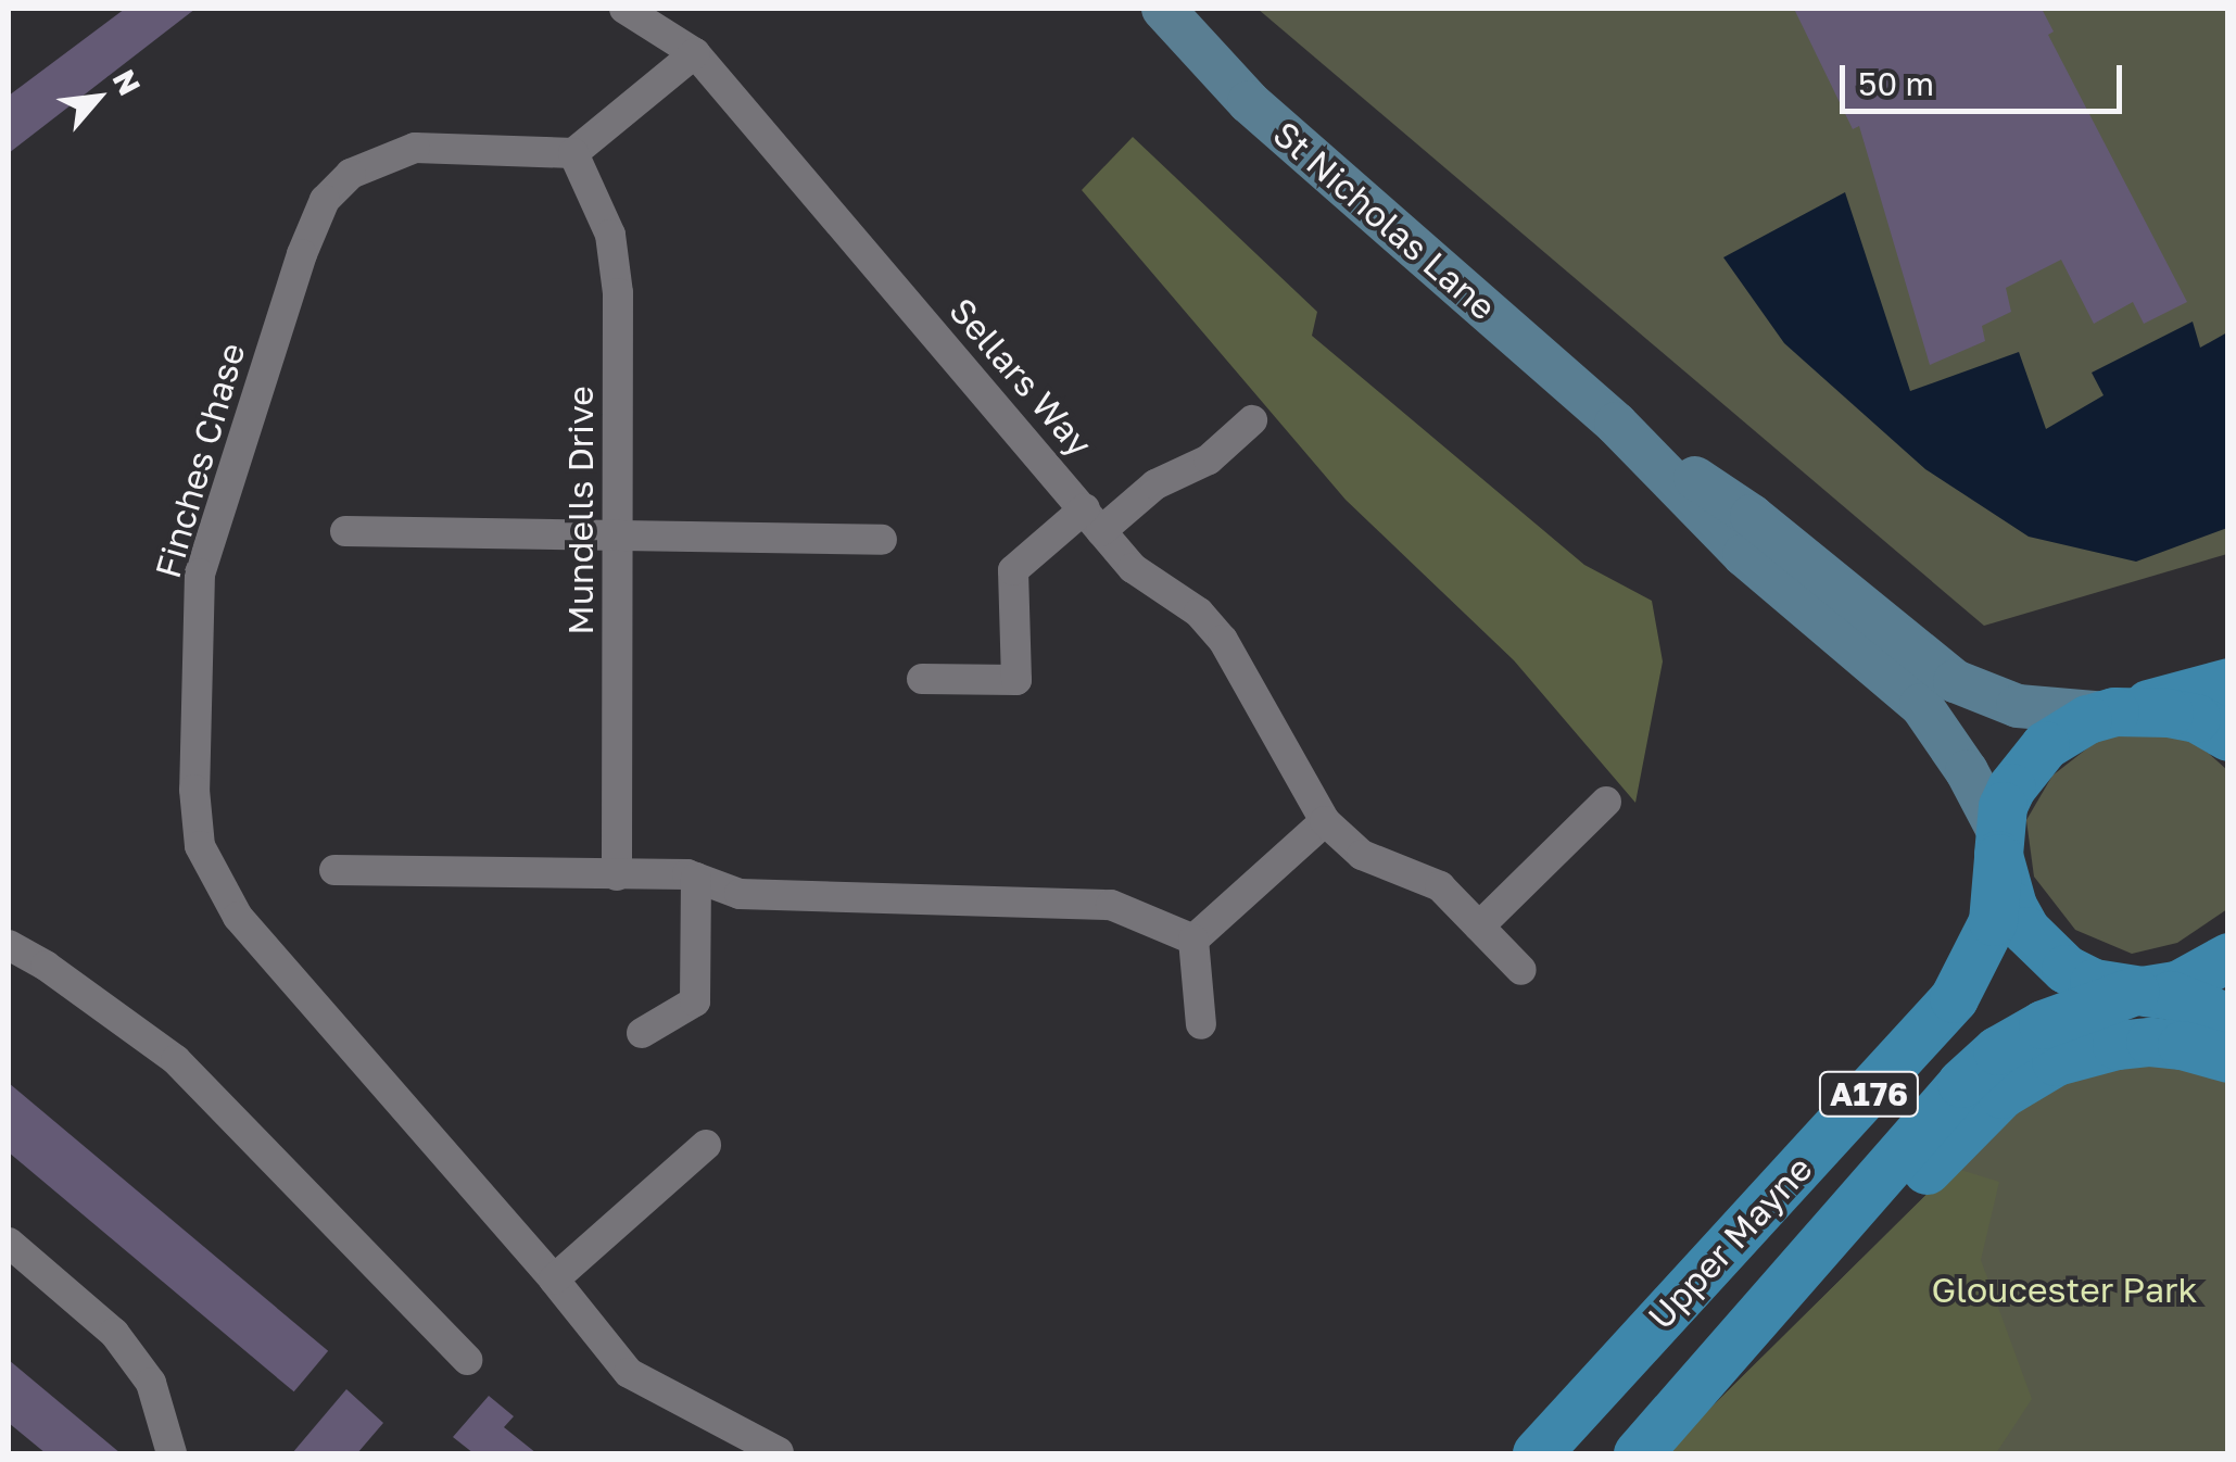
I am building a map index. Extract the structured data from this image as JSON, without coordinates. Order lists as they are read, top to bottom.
{
  "streets": {
    "main road": ["St Nicholas Lane", "A176", "Upper Mayne"],
    "street": ["Sellars Way", "Finches Chase", "Mundells Drive"]
  },
  "crossings": [
    ["St Nicholas Lane", "A176"],
    ["St Nicholas Lane", "Upper Mayne"],
    ["Finches Chase", "Mundells Drive"],
    ["A176", "Upper Mayne"]
  ],
  "parks": ["Gloucester Park"],
  "scale_bar": "50 m",
  "north": "top right"
}
